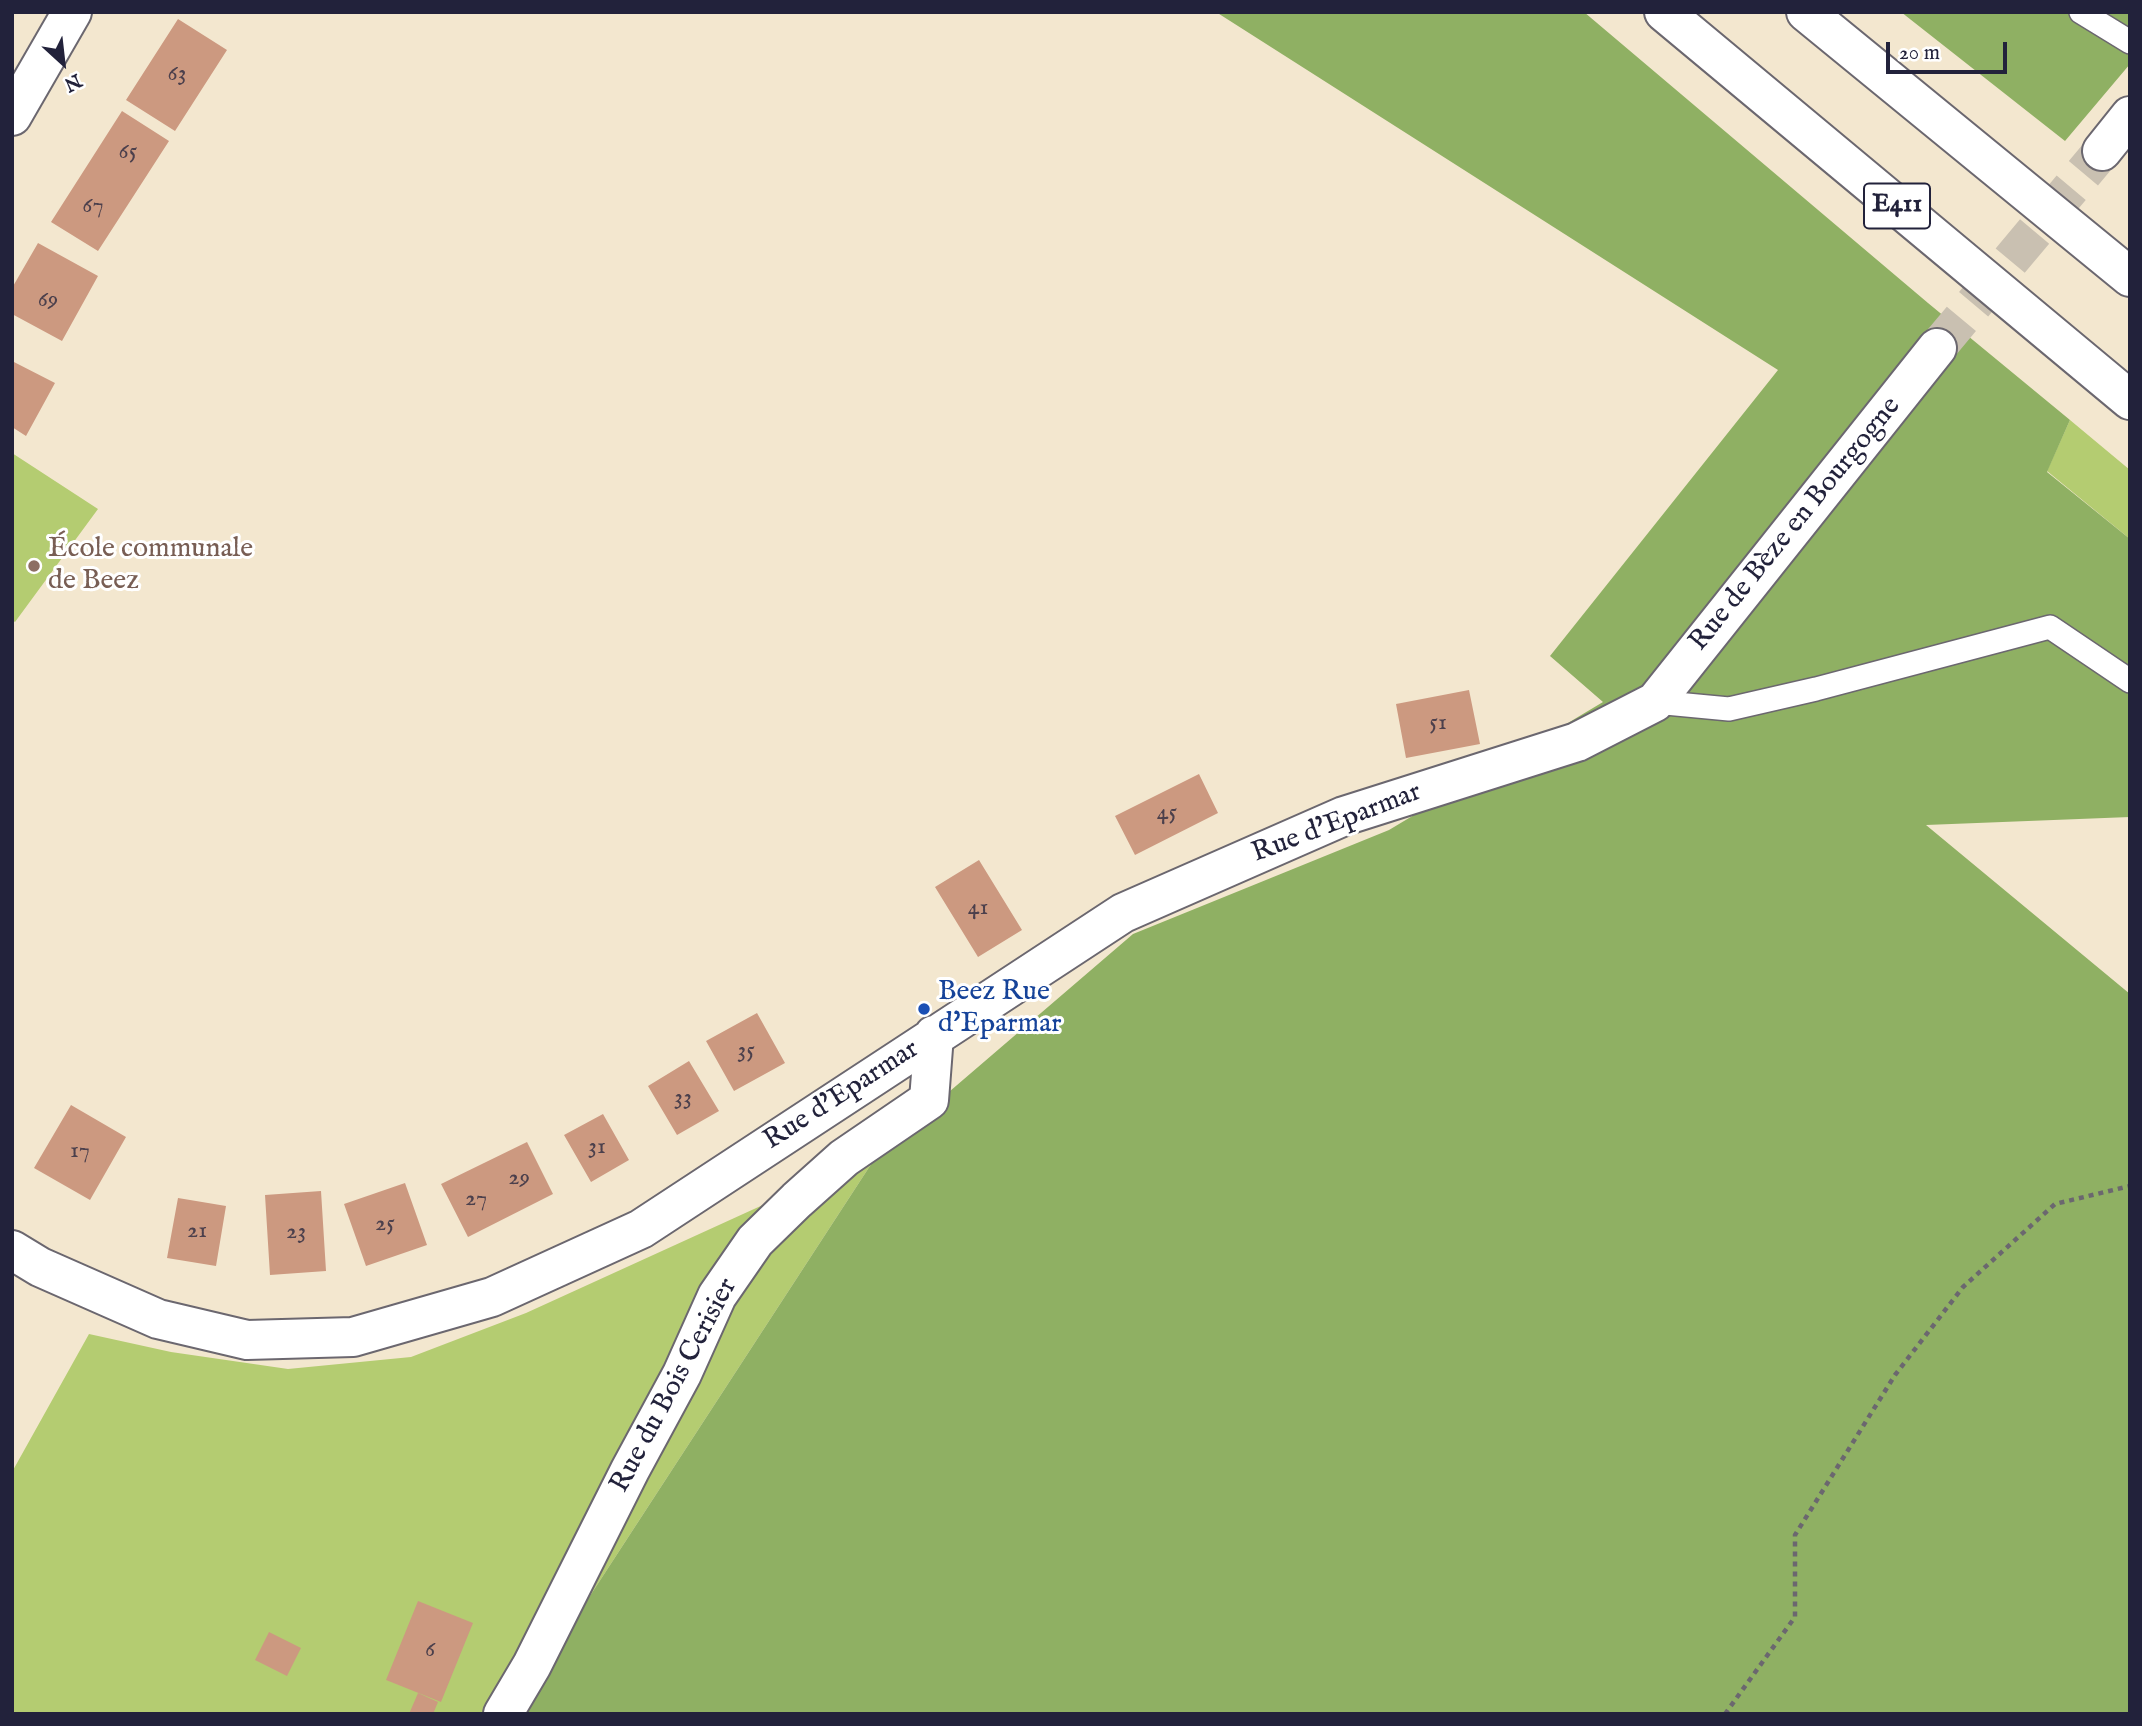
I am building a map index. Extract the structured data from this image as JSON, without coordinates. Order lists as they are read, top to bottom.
{
  "streets": {
    "main road": [
      "E411",
      "Rue de Bèze en Bourgogne",
      "Rue d'Eparmar",
      "Rue du Bois Cerisier"
    ]
  },
  "crossings": [
    ["Rue de Bèze en Bourgogne", "Rue d'Eparmar"],
    ["Rue d'Eparmar", "Rue du Bois Cerisier"]
  ],
  "places": ["École communale de Beez", "Beez Rue d'Eparmar"],
  "house_numbers": [
    "63",
    "65",
    "67",
    "69",
    "51",
    "45",
    "41",
    "35",
    "33",
    "31",
    "17",
    "29",
    "27",
    "25",
    "21",
    "23",
    "6"
  ],
  "scale_bar": "20 m",
  "north": "bottom right"
}
